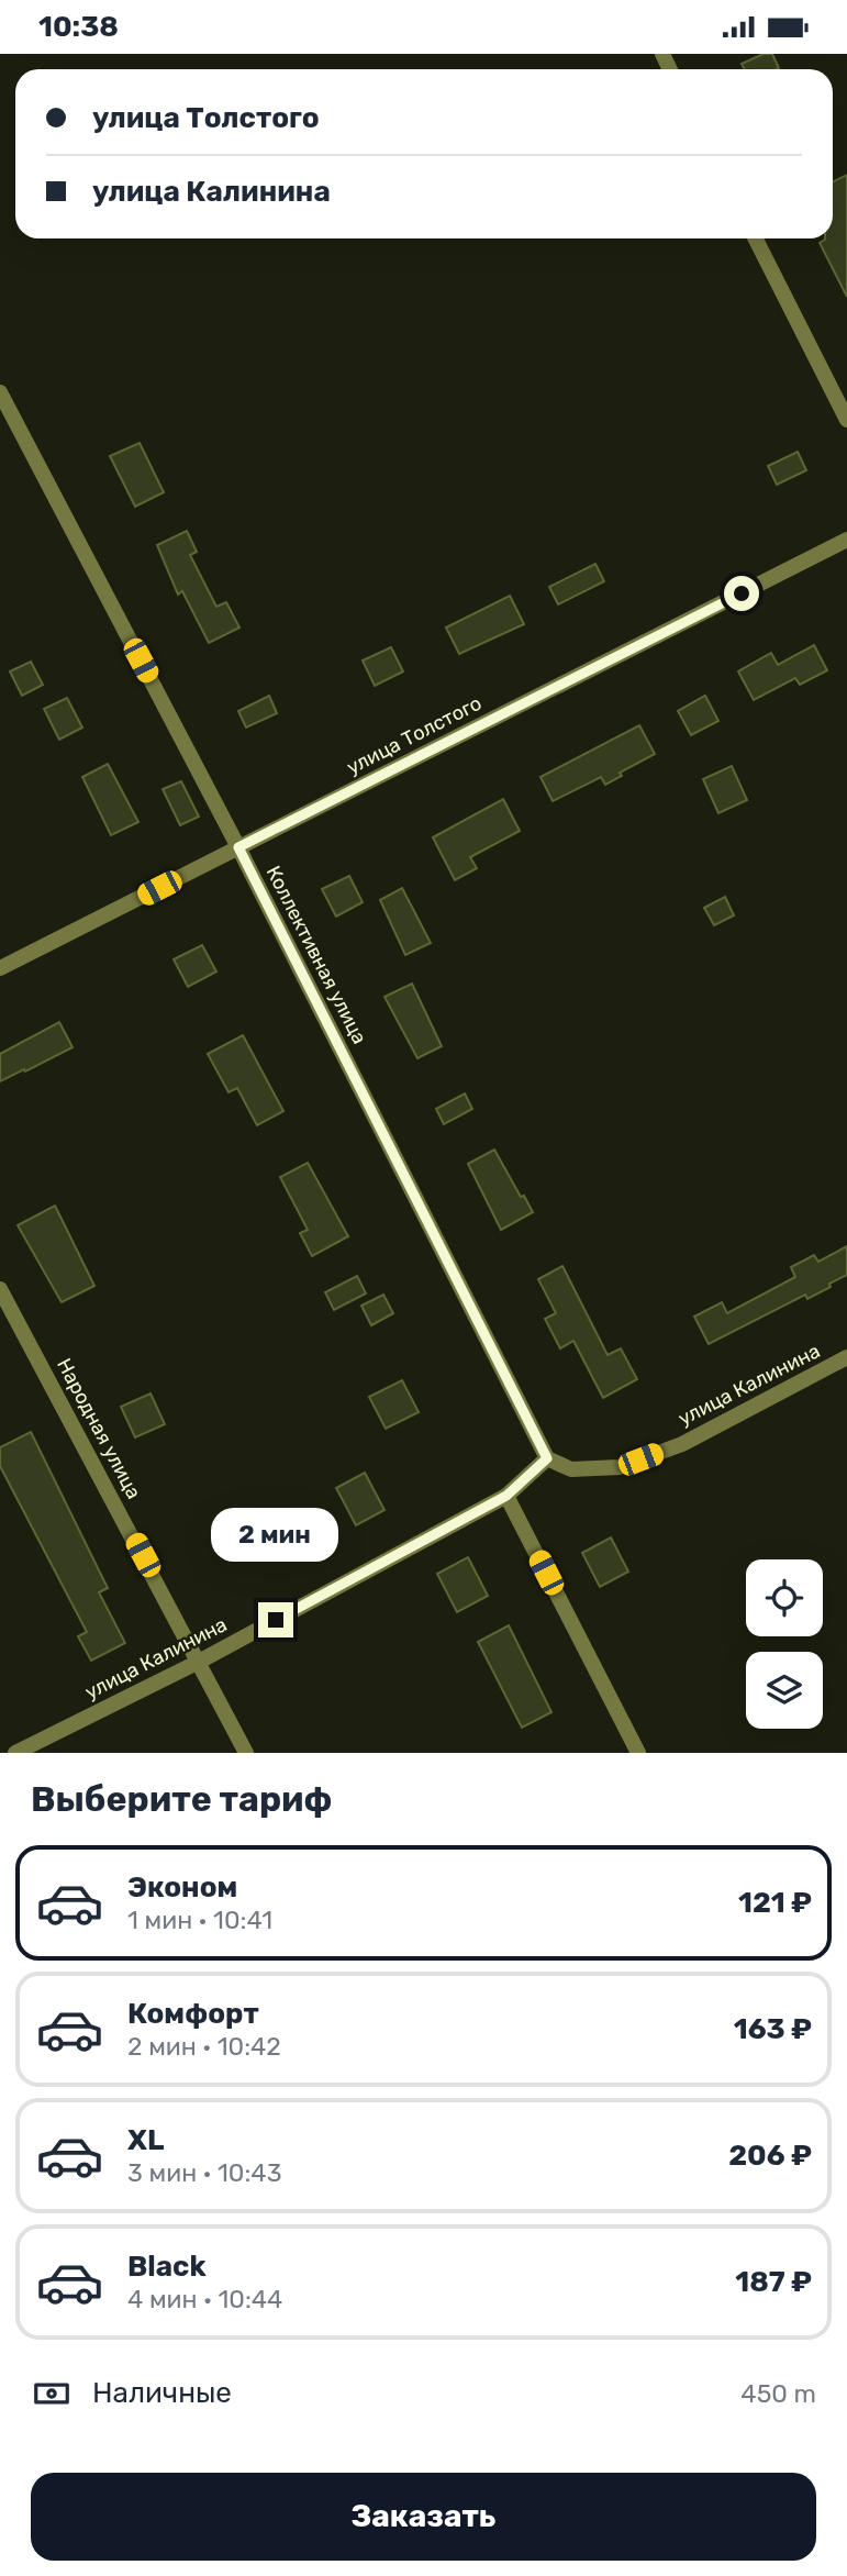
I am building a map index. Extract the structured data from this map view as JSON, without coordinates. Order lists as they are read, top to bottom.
{
  "streets": {
    "street": [
      "улица Толстого",
      "Коллективная улица",
      "улица Калинина",
      "Народная улица"
    ]
  },
  "crossings": [
    ["улица Толстого", "Коллективная улица"],
    ["Коллективная улица", "улица Калинина"],
    ["улица Калинина", "Народная улица"]
  ],
  "page": {
    "status": "10:38",
    "banner": ["улица Толстого", "улица Калинина"],
    "bubble": "2 мин",
    "heading": "Выберите тариф",
    "list": [
      {
        "name": "Эконом",
        "note": "1 мин · 10:41",
        "value": "121 ₽"
      },
      {
        "name": "Комфорт",
        "note": "2 мин · 10:42",
        "value": "163 ₽"
      },
      {
        "name": "XL",
        "note": "3 мин · 10:43",
        "value": "206 ₽"
      },
      {
        "name": "Black",
        "note": "4 мин · 10:44",
        "value": "187 ₽"
      }
    ],
    "pay": ["Наличные", "450 m"],
    "buttons": "Заказать"
  }
}
